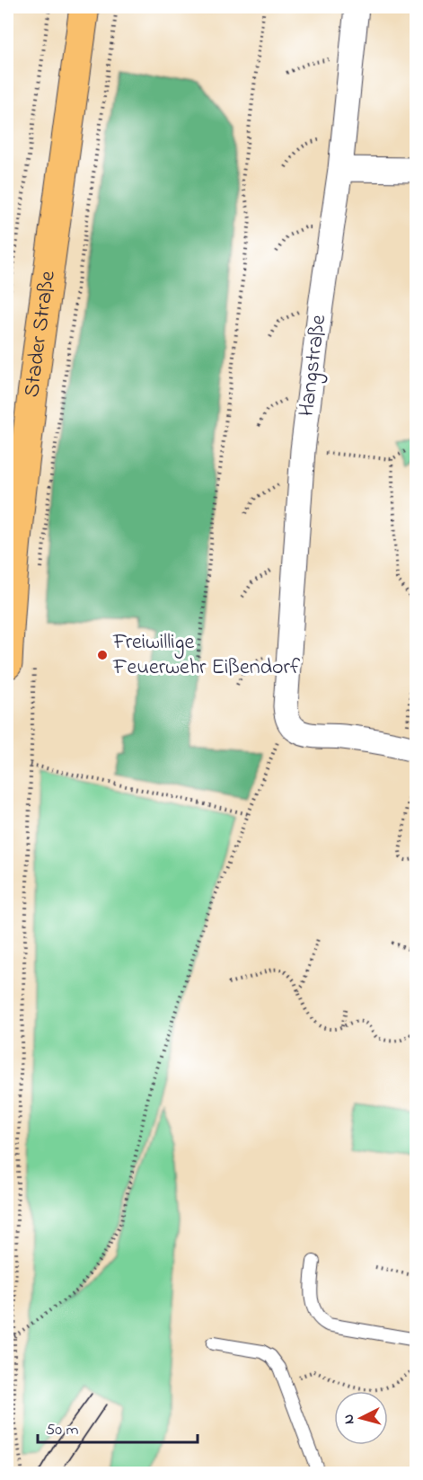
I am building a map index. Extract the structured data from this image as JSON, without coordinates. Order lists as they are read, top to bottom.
{
  "streets": {
    "main road": ["Stader Straße"],
    "street": ["Hangstraße"]
  },
  "places": ["Freiwillige Feuerwehr Eißendorf"],
  "scale_bar": "50 m",
  "north": "left"
}
